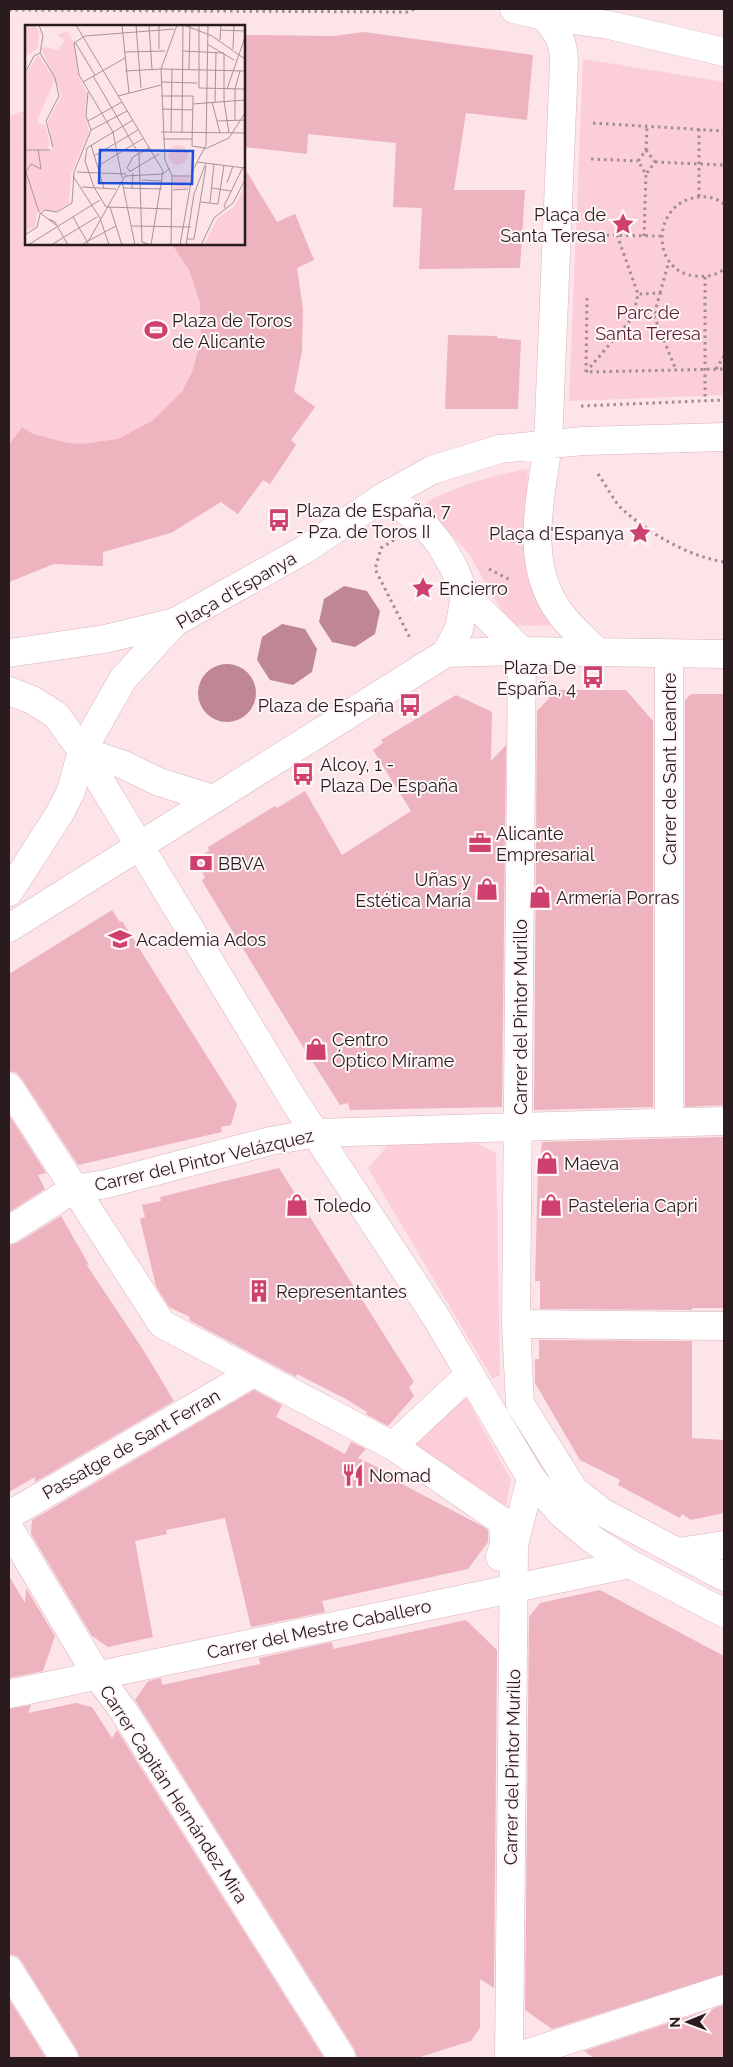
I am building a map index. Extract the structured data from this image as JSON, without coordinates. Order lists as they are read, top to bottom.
{
  "streets": {
    "street": [
      "Plaça d'Espanya",
      "Carrer de Sant Leandre",
      "Carrer del Pintor Murillo",
      "Carrer del Pintor Velázquez",
      "Passatge de Sant Ferran",
      "Carrer del Mestre Caballero",
      "Carrer Capitán Hernández Mira"
    ]
  },
  "crossings": [
    ["Carrer de Sant Leandre", "Carrer del Pintor Velázquez"],
    ["Carrer del Pintor Murillo", "Carrer del Pintor Velázquez"],
    ["Carrer del Pintor Murillo", "Carrer del Mestre Caballero"],
    ["Carrer del Mestre Caballero", "Carrer Capitán Hernández Mira"]
  ],
  "parks": ["Parc de Santa Teresa"],
  "places": {
    "place": ["Plaça de Santa Teresa", "Plaça d'Espanya", "Encierro"],
    "sports": ["Plaza de Toros de Alicante"],
    "bus stop": [
      "Plaza de España, 7 - Pza. de Toros II",
      "Plaza De España, 4",
      "Plaza de España",
      "Alcoy, 1 - Plaza De España"
    ],
    "office": ["Alicante Empresarial"],
    "bank": ["BBVA"],
    "shop": [
      "Uñas y Estética María",
      "Armería Porras",
      "Centro Óptico Mírame",
      "Maeva",
      "Toledo",
      "Pasteleria Capri"
    ],
    "school or university": ["Academia Ados"],
    "building": ["Representantes"],
    "restaurant": ["Nomad"]
  },
  "north": "left"
}
